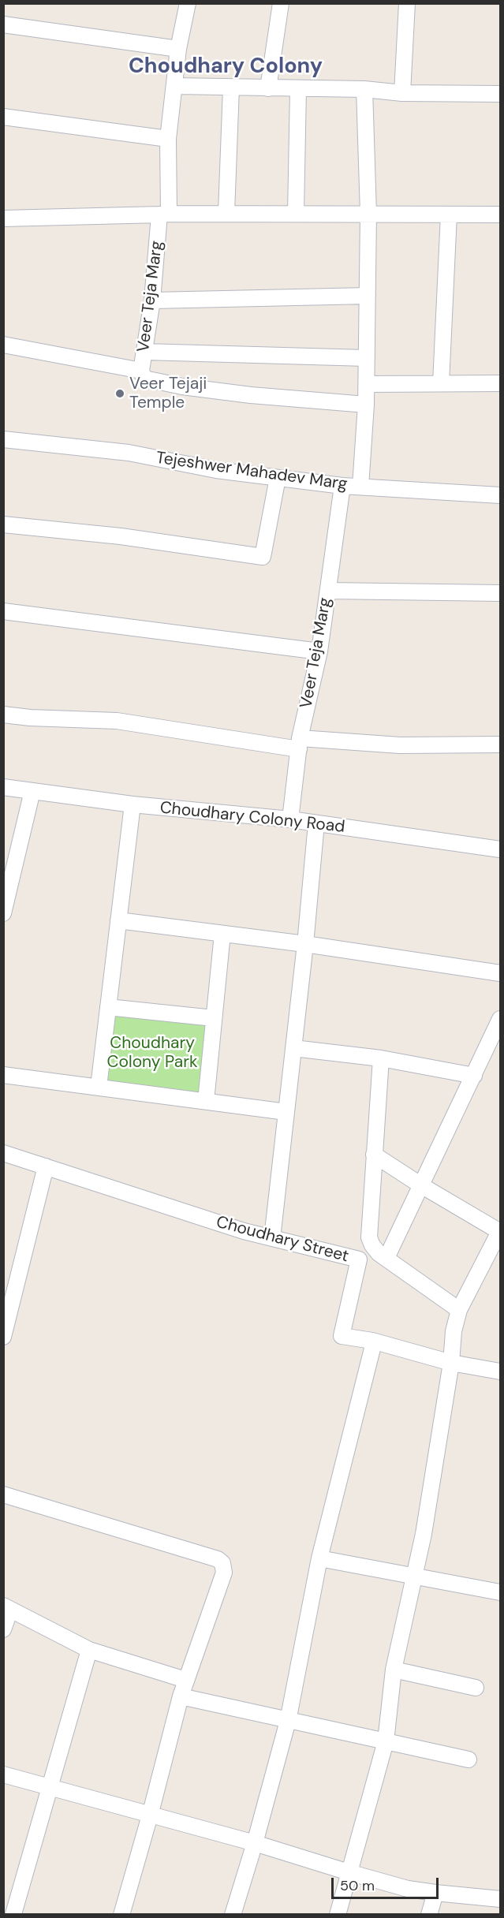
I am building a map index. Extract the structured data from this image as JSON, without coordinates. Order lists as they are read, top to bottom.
{
  "streets": {
    "street": [
      "Veer Teja Marg",
      "Tejeshwer Mahadev Marg",
      "Choudhary Colony Road",
      "Choudhary Street"
    ]
  },
  "crossings": [
    ["Veer Teja Marg", "Tejeshwer Mahadev Marg"],
    ["Veer Teja Marg", "Choudhary Colony Road"]
  ],
  "districts": ["Choudhary Colony"],
  "parks": ["Choudhary Colony Park"],
  "places": ["Veer Tejaji Temple"],
  "scale_bar": "50 m"
}
